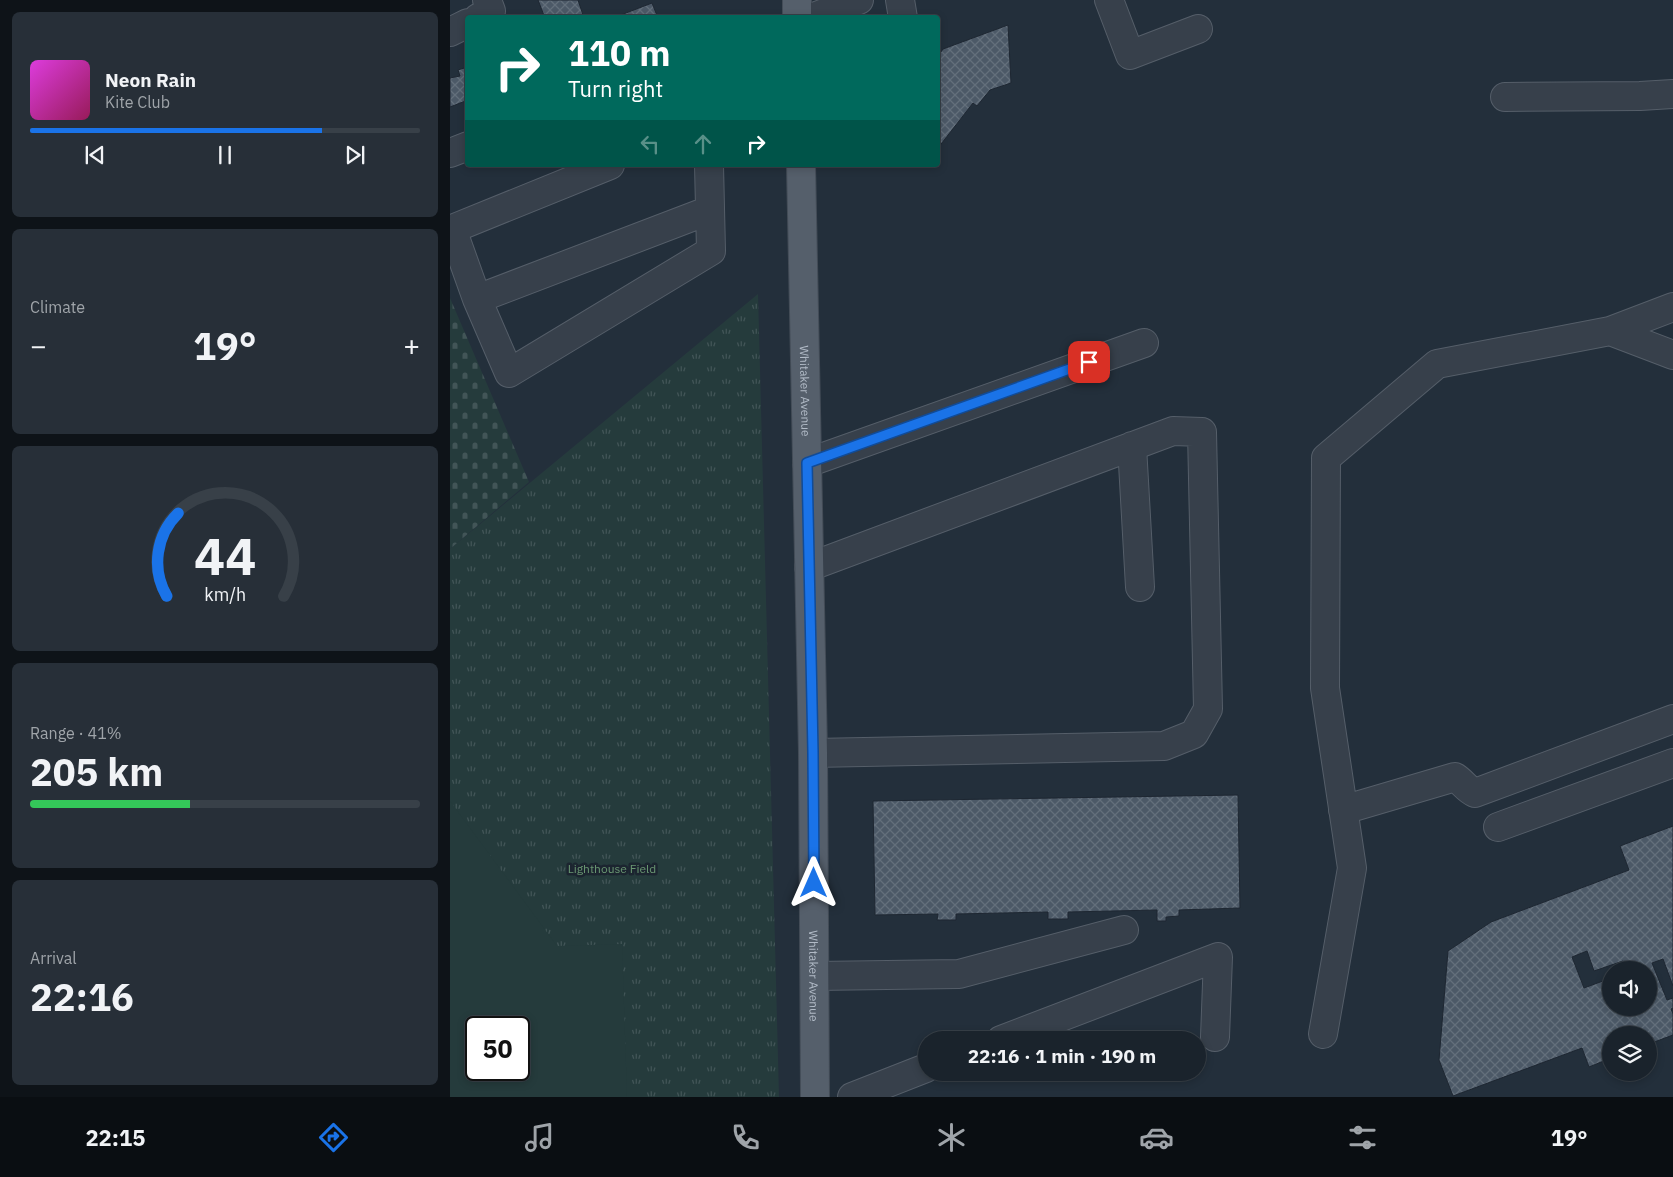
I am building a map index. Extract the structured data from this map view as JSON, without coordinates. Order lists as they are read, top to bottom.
{
  "streets": {
    "main road": ["Whitaker Avenue"]
  },
  "parks": ["Lighthouse Field"],
  "page": {
    "turn": ["110 m", "Turn right"],
    "song": ["Neon Rain", "Kite Club"],
    "tile": [
      "Climate",
      ["Range · 41%", "205 km"],
      ["Arrival", "22:16"]
    ],
    "heat": ["−", "19°", "+"],
    "limit": "50",
    "trip": "22:16 · 1 min · 190 m",
    "tabs": ["22:15", "19°"],
    "gauge": ["44", "km/h"]
  }
}
